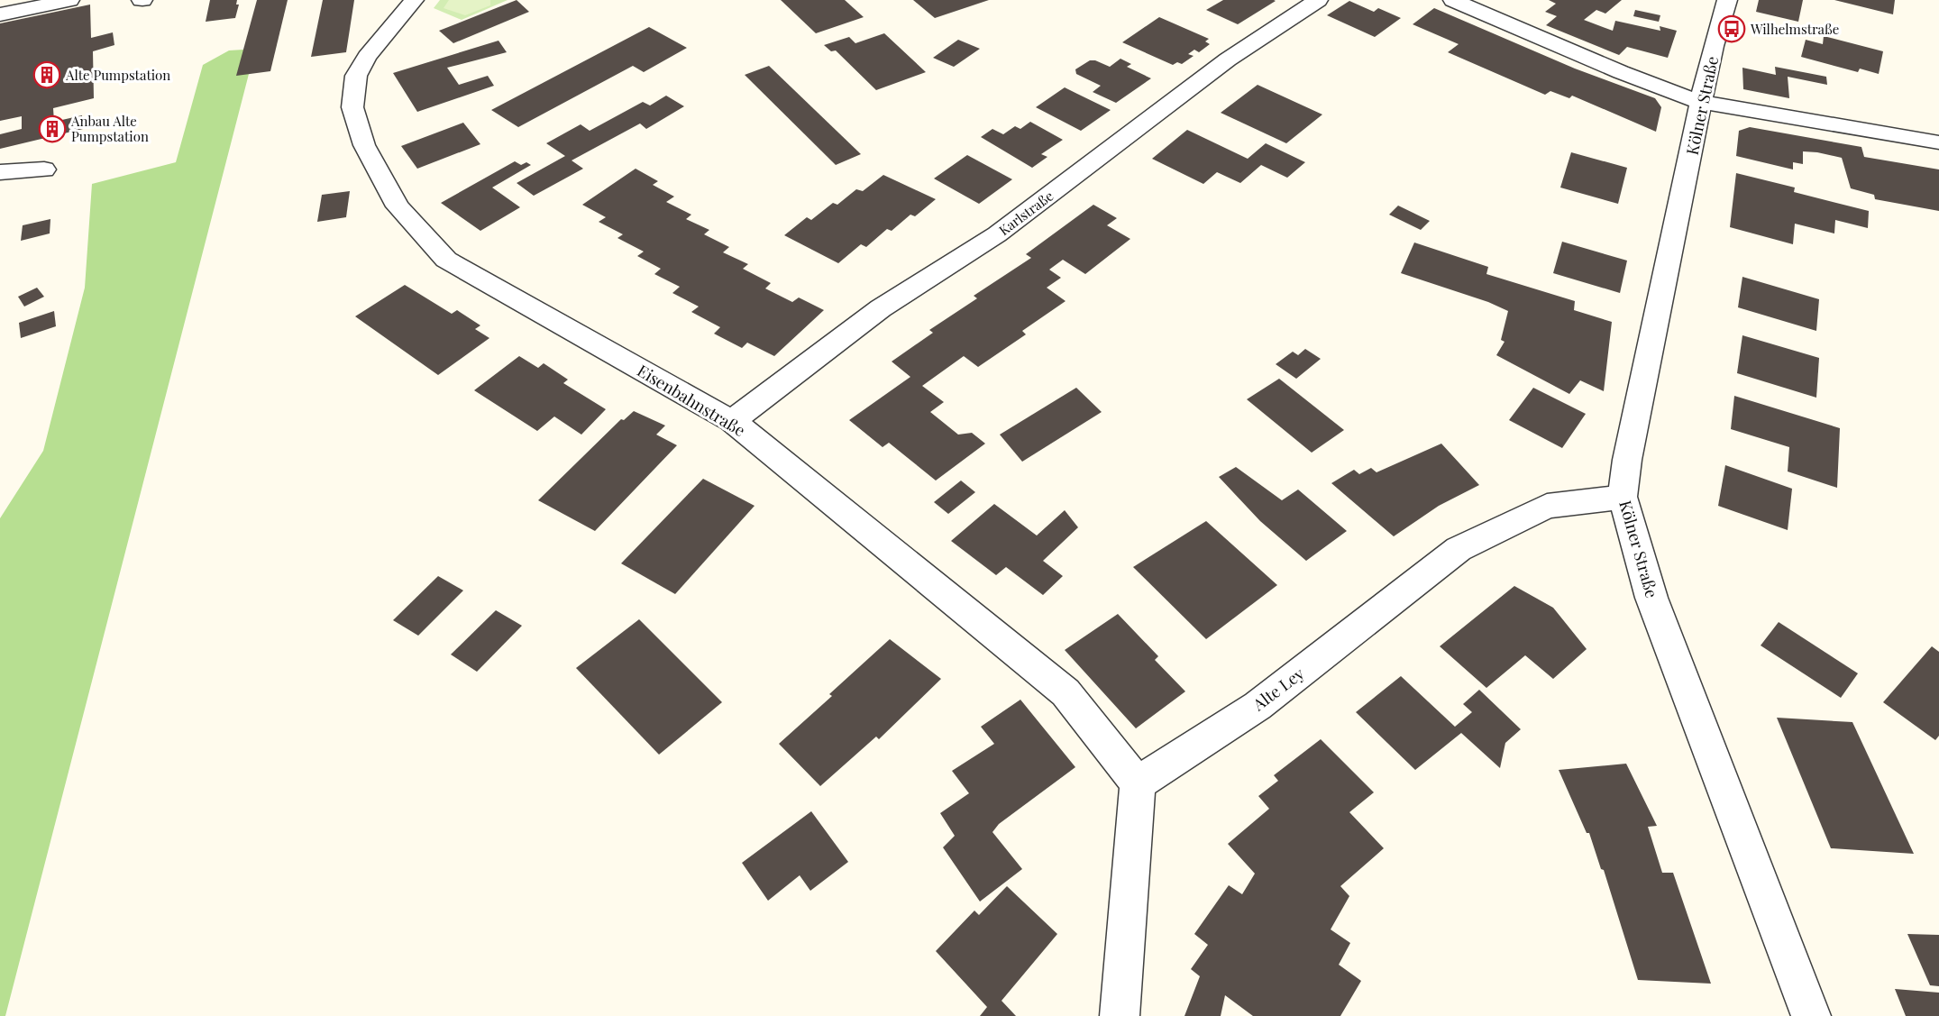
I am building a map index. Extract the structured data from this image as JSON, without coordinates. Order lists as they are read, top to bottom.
{
  "streets": {
    "street": [
      "Kölner Straße",
      "Karlstraße",
      "Eisenbahnstraße",
      "Alte Ley"
    ]
  },
  "crossings": [
    ["Kölner Straße", "Alte Ley"],
    ["Karlstraße", "Eisenbahnstraße"],
    ["Eisenbahnstraße", "Alte Ley"]
  ],
  "places": {
    "bus stop": ["Wilhelmstraße"],
    "building": ["Alte Pumpstation", "Anbau Alte Pumpstation"]
  }
}
